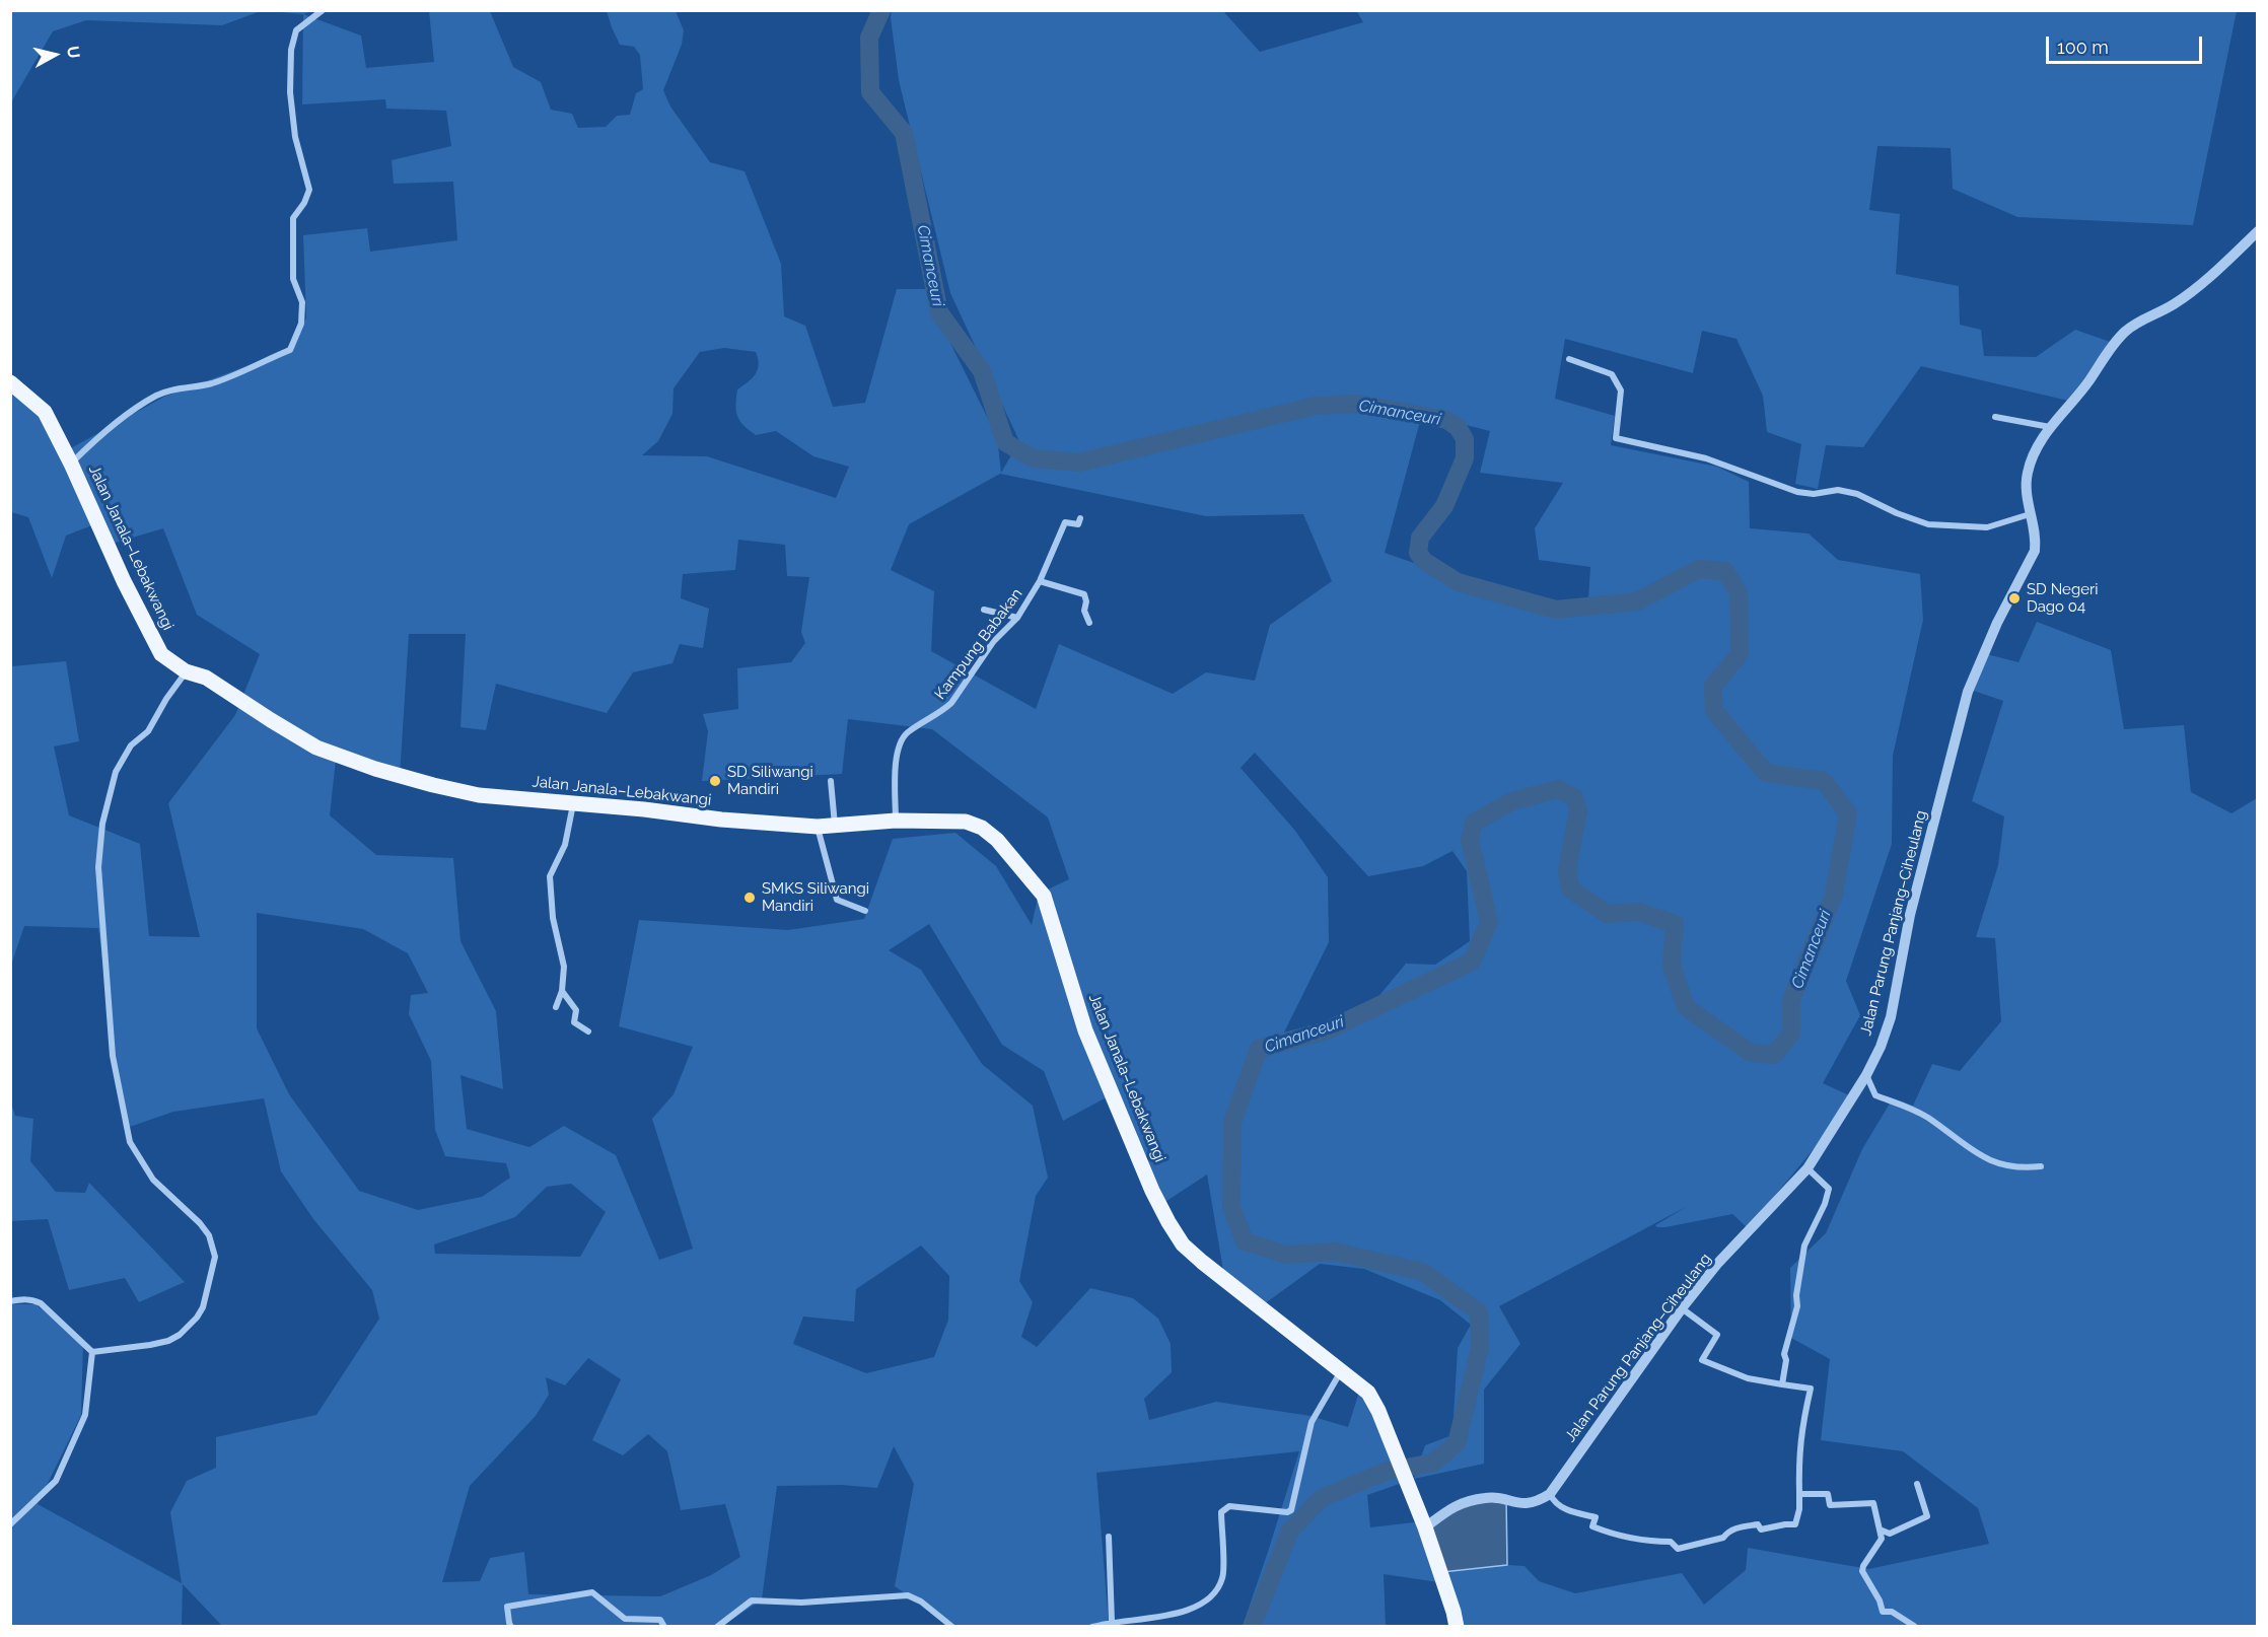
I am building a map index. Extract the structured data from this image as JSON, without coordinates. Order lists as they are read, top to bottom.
{
  "streets": {
    "main road": ["Jalan Janala–Lebakwangi"],
    "street": ["Kampung Babakan", "Jalan Parung Panjang–Ciheulang"]
  },
  "crossings": [
    ["Jalan Janala–Lebakwangi", "Kampung Babakan"]
  ],
  "water": ["Cimanceuri"],
  "places": ["SD Negeri Dago 04", "SD Siliwangi Mandiri", "SMKS Siliwangi Mandiri"],
  "scale_bar": "100 m",
  "north": "right"
}
